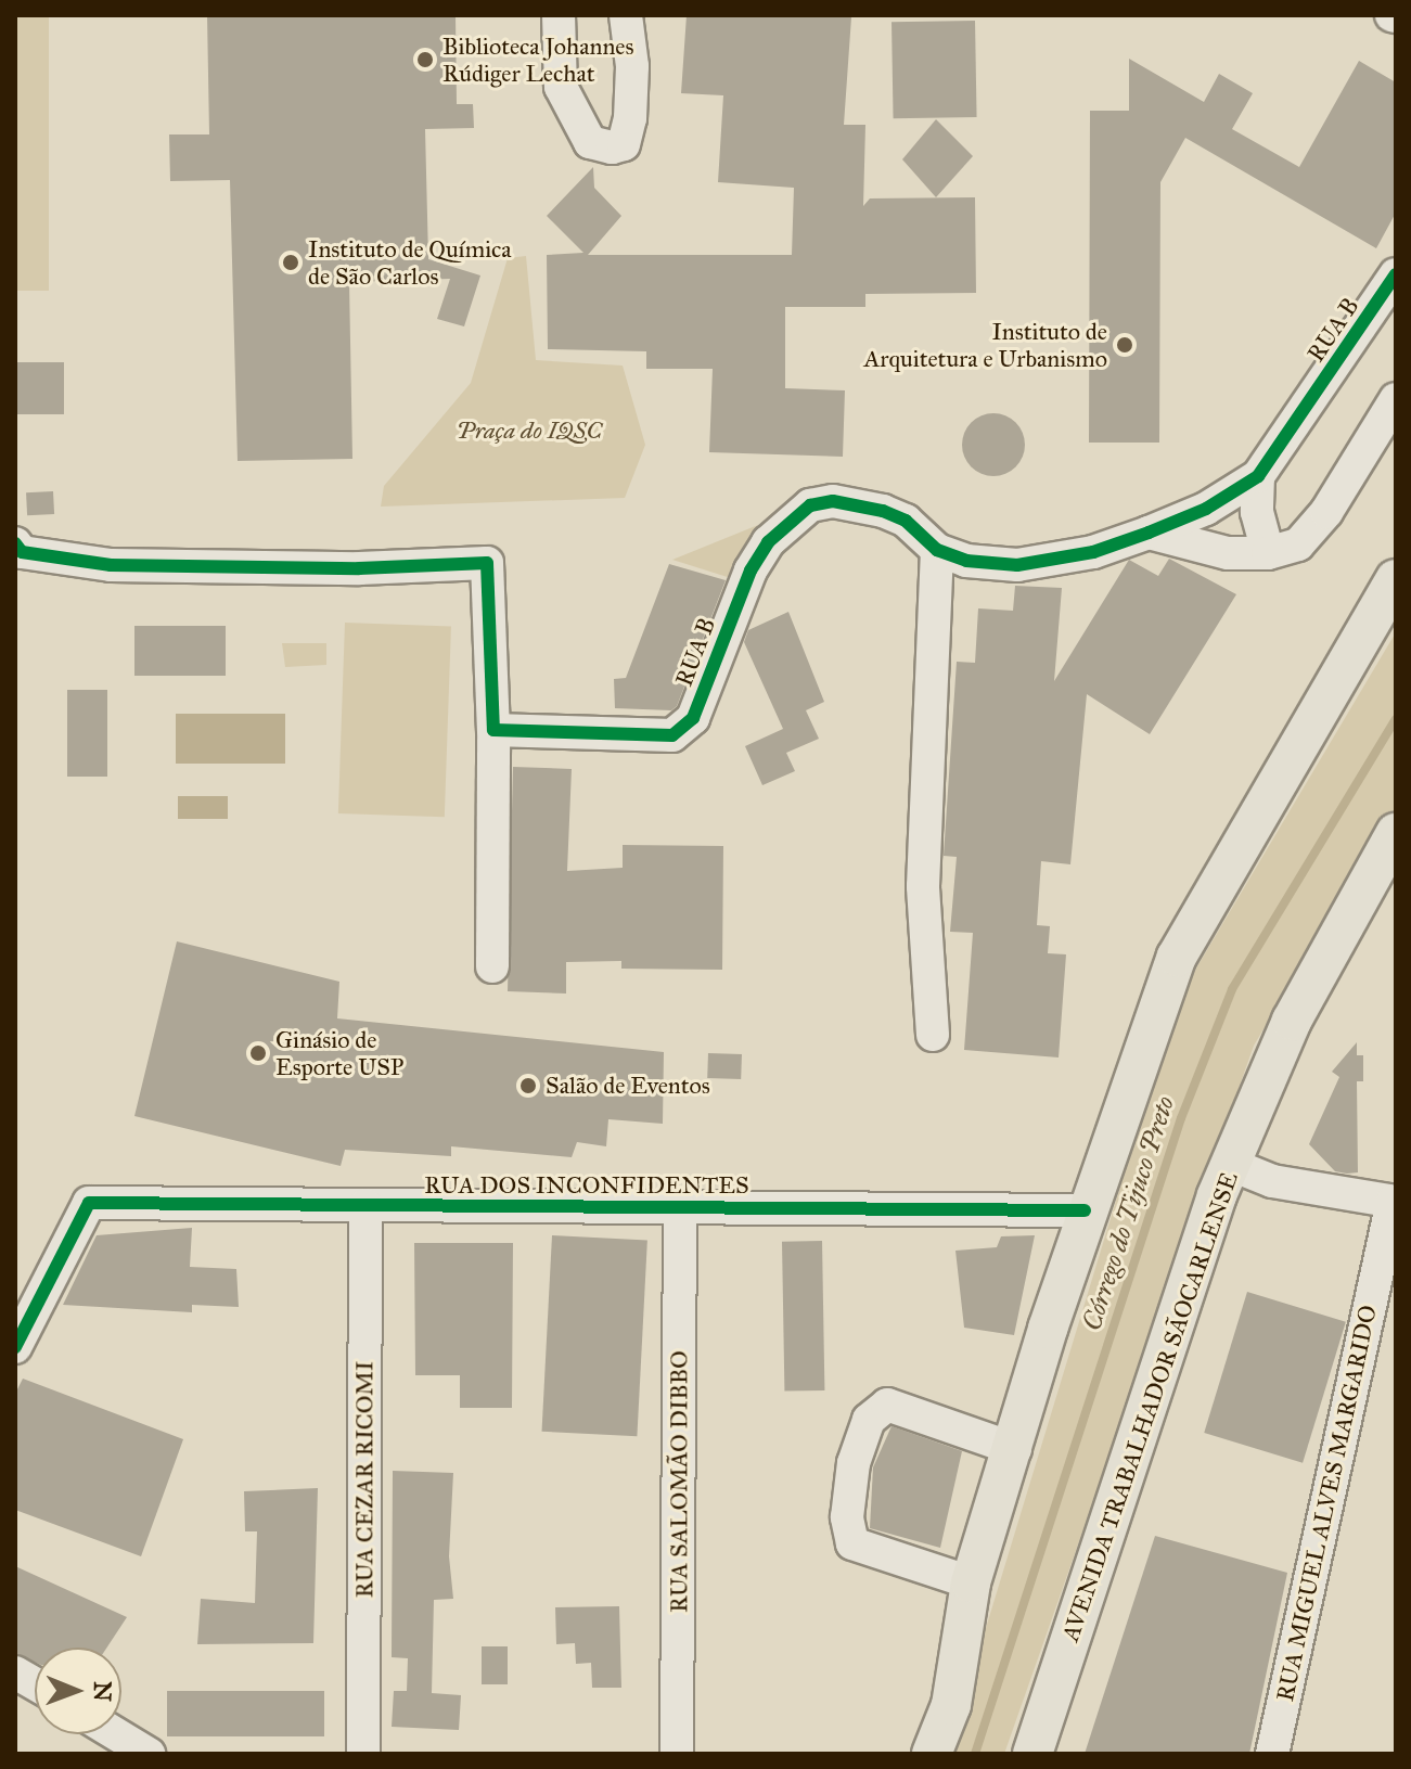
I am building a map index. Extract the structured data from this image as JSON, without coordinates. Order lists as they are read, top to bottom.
{
  "streets": {
    "main road": ["AVENIDA TRABALHADOR SÃOCARLENSE"],
    "street": [
      "RUA B",
      "RUA DOS INCONFIDENTES",
      "RUA CEZAR RICOMI",
      "RUA SALOMÃO DIBBO",
      "RUA MIGUEL ALVES MARGARIDO"
    ]
  },
  "crossings": [
    ["RUA DOS INCONFIDENTES", "RUA CEZAR RICOMI"],
    ["RUA DOS INCONFIDENTES", "RUA SALOMÃO DIBBO"]
  ],
  "water": ["Córrego do Tijuco Preto"],
  "parks": ["Praça do IQSC"],
  "places": [
    "Biblioteca Johannes Rúdiger Lechat",
    "Instituto de Química de São Carlos",
    "Instituto de Arquitetura e Urbanismo",
    "Ginásio de Esporte USP",
    "Salão de Eventos"
  ],
  "north": "right"
}
